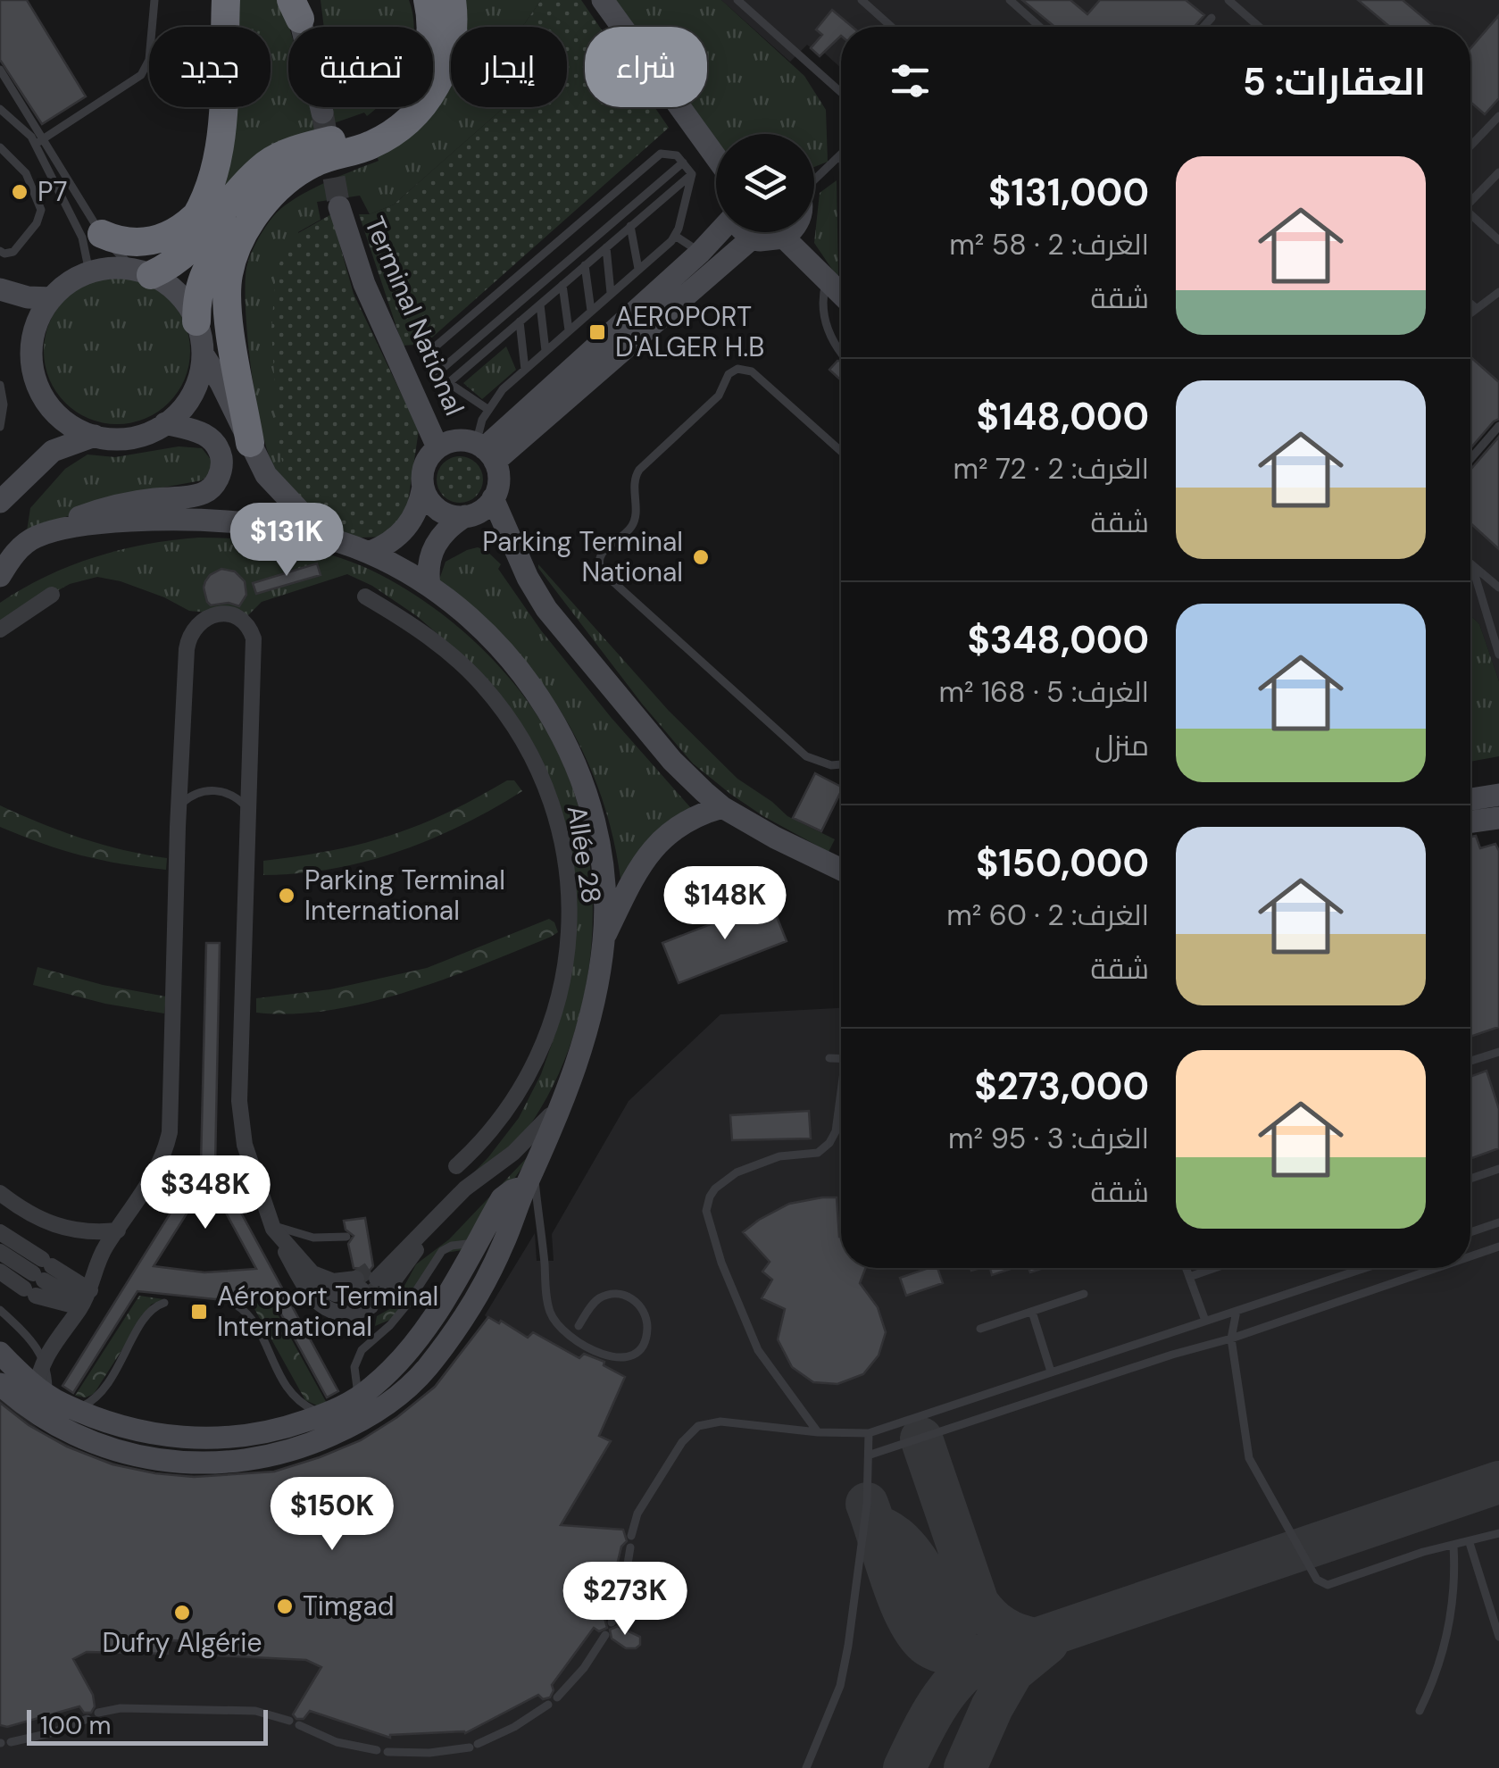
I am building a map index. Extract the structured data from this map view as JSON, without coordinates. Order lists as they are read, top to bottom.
{
  "streets": {
    "main road": ["Terminal National"],
    "street": ["Allée 28"]
  },
  "places": {
    "other": [
      "P7",
      "Parking Terminal National",
      "Parking Terminal International",
      "Timgad",
      "Dufry Algérie"
    ],
    "transit": ["AEROPORT D'ALGER H.B", "Aéroport Terminal International"]
  },
  "scale_bar": "100 m",
  "page": {
    "chip": [
      "شراء",
      "إيجار",
      "تصفية",
      "جديد"
    ],
    "heading": "العقارات: 5",
    "list": [
      {
        "name": "$131,000",
        "note": "الغرف: 2 · 58 m² · شقة"
      },
      {
        "name": "$148,000",
        "note": "الغرف: 2 · 72 m² · شقة"
      },
      {
        "name": "$348,000",
        "note": "الغرف: 5 · 168 m² · منزل"
      },
      {
        "name": "$150,000",
        "note": "الغرف: 2 · 60 m² · شقة"
      },
      {
        "name": "$273,000",
        "note": "الغرف: 3 · 95 m² · شقة"
      }
    ],
    "price": [
      "$131K",
      "$148K",
      "$348K",
      "$150K",
      "$273K"
    ],
    "scale": "100 m"
  }
}
